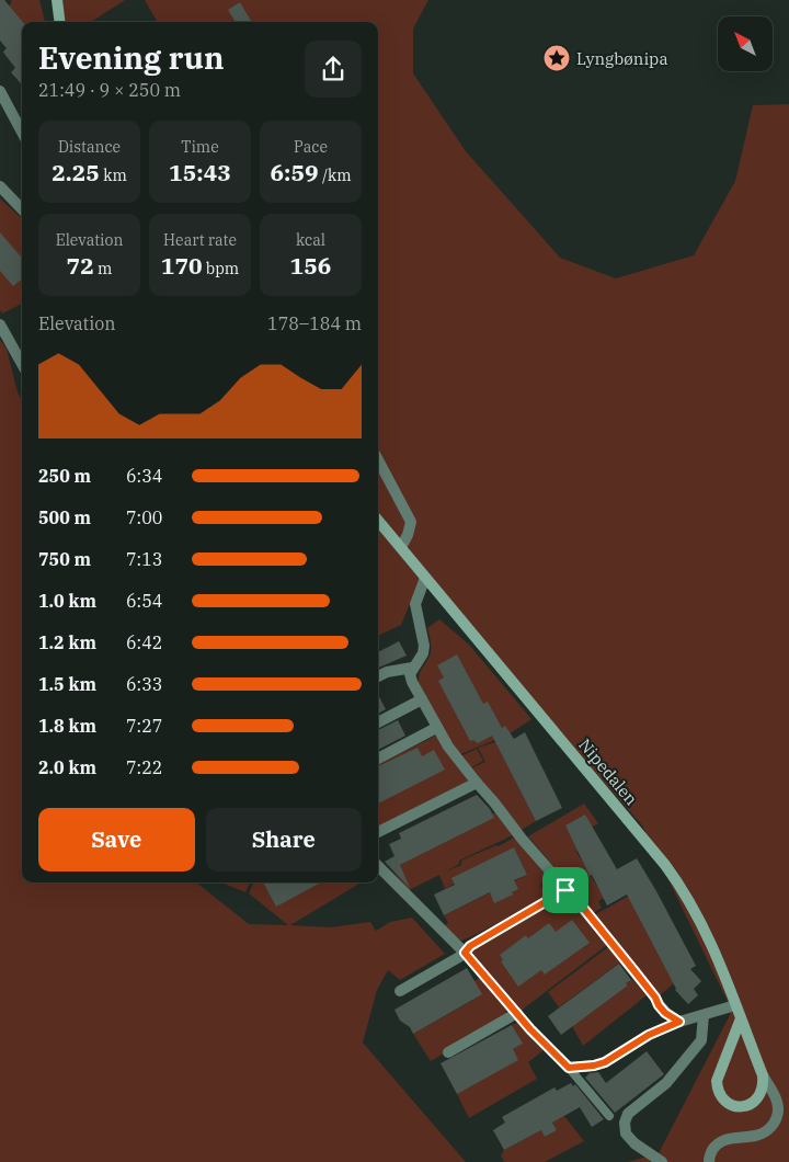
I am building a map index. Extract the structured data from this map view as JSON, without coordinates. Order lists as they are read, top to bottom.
{
  "streets": {
    "street": ["Nipedalen"]
  },
  "places": {
    "place": ["Lyngbønipa"]
  },
  "north": "top left",
  "page": {
    "heading": ["Evening run", "21:49 · 9 × 250 m"],
    "stats": [
      ["Distance", "2.25 km"],
      ["Time", "15:43"],
      ["Pace", "6:59 /km"],
      ["Elevation", "72 m"],
      ["Heart rate", "170 bpm"],
      ["kcal", "156"]
    ],
    "chart": ["Elevation", "178–184 m"],
    "list": [
      {
        "name": "250 m",
        "note": "6:34"
      },
      {
        "name": "500 m",
        "note": "7:00"
      },
      {
        "name": "750 m",
        "note": "7:13"
      },
      {
        "name": "1.0 km",
        "note": "6:54"
      },
      {
        "name": "1.2 km",
        "note": "6:42"
      },
      {
        "name": "1.5 km",
        "note": "6:33"
      },
      {
        "name": "1.8 km",
        "note": "7:27"
      },
      {
        "name": "2.0 km",
        "note": "7:22"
      }
    ],
    "buttons": ["Save", "Share"]
  }
}
